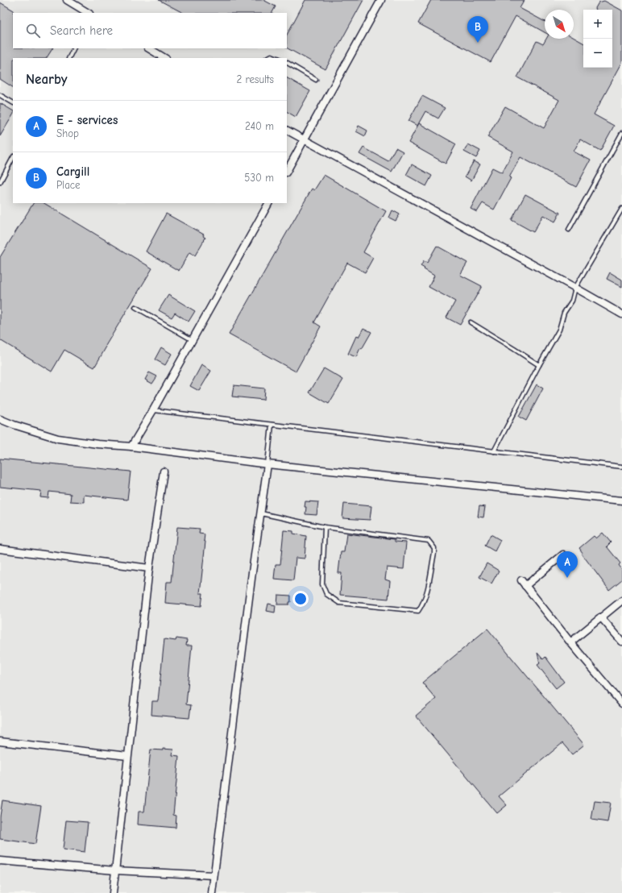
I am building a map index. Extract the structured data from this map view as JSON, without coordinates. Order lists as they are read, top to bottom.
{
  "north": "bottom right",
  "page": {
    "map_buttons": ["+", "−"],
    "search": "Search here",
    "pins": ["B", "A"],
    "heading": ["Nearby", "2 results"],
    "list": [
      {
        "mark": "A",
        "name": "E - services",
        "note": "Shop",
        "value": "240 m"
      },
      {
        "mark": "B",
        "name": "Cargill",
        "note": "Place",
        "value": "530 m"
      }
    ]
  }
}
